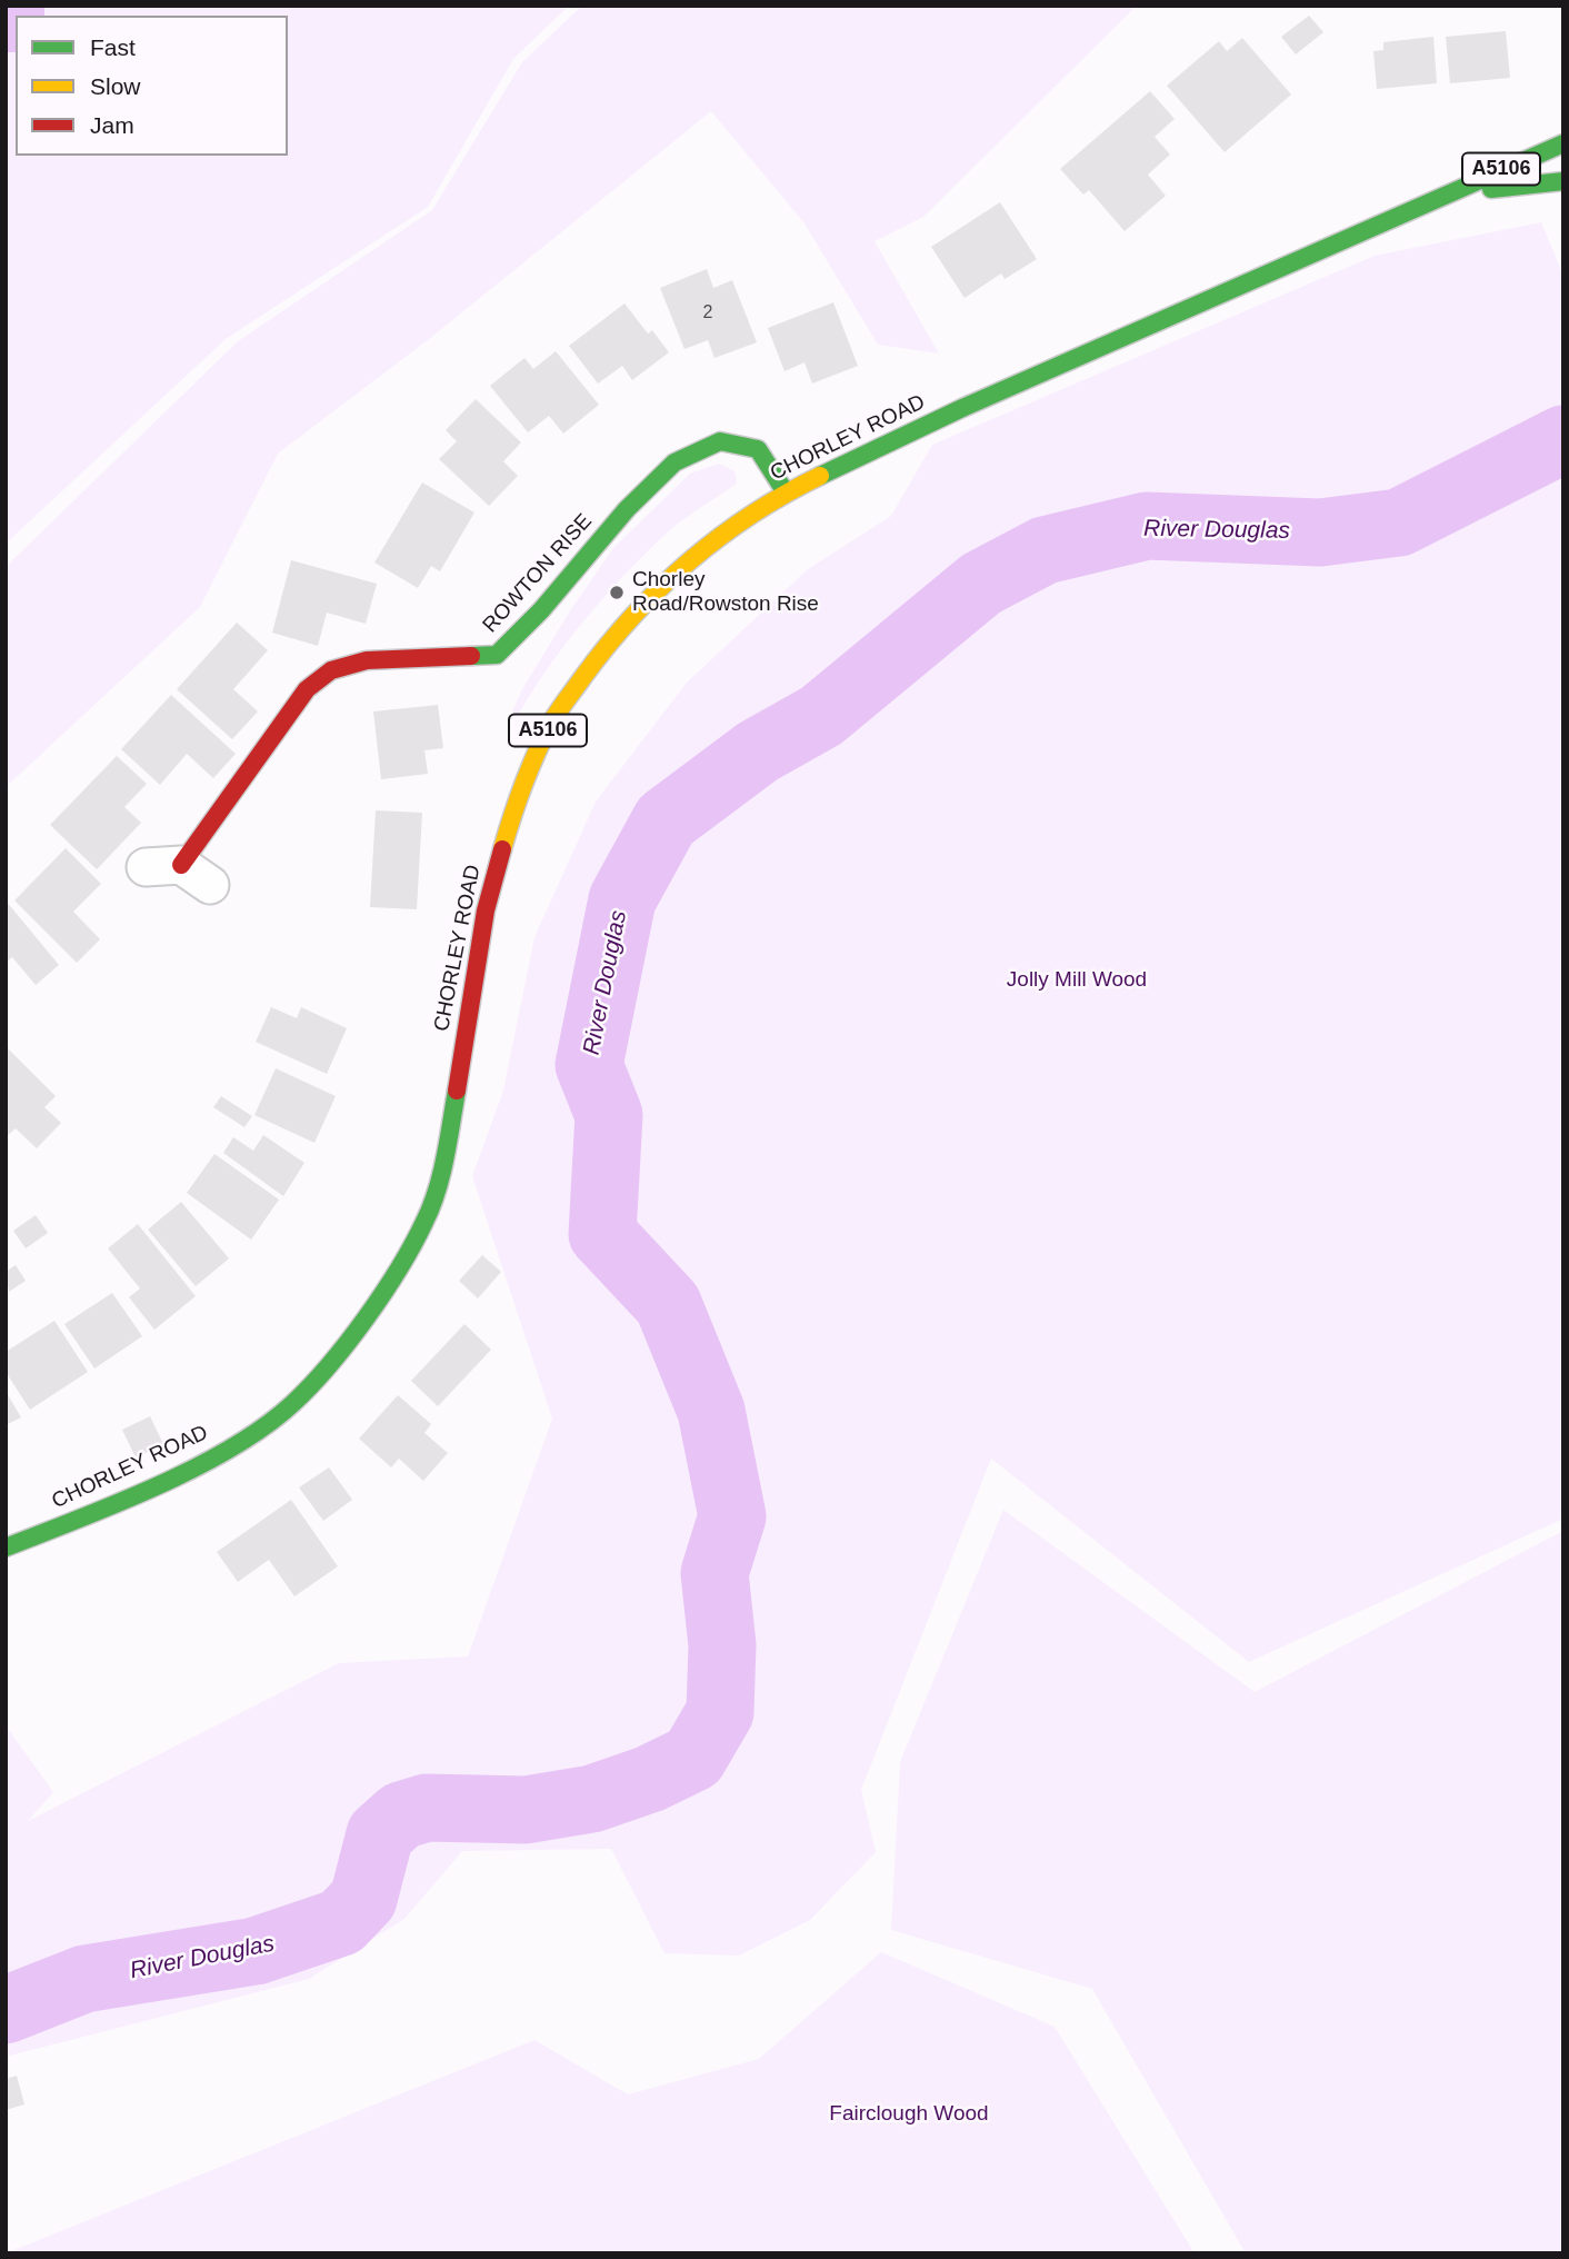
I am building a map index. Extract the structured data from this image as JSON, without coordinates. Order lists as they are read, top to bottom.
{
  "streets": {
    "main road": ["A5106", "CHORLEY ROAD", "ROWTON RISE"]
  },
  "crossings": [
    ["CHORLEY ROAD", "ROWTON RISE"]
  ],
  "water": ["River Douglas"],
  "parks": ["Jolly Mill Wood", "Fairclough Wood"],
  "places": ["Chorley Road/Rowston Rise"],
  "house_numbers": ["2"],
  "legend": ["Fast", "Slow", "Jam"]
}
